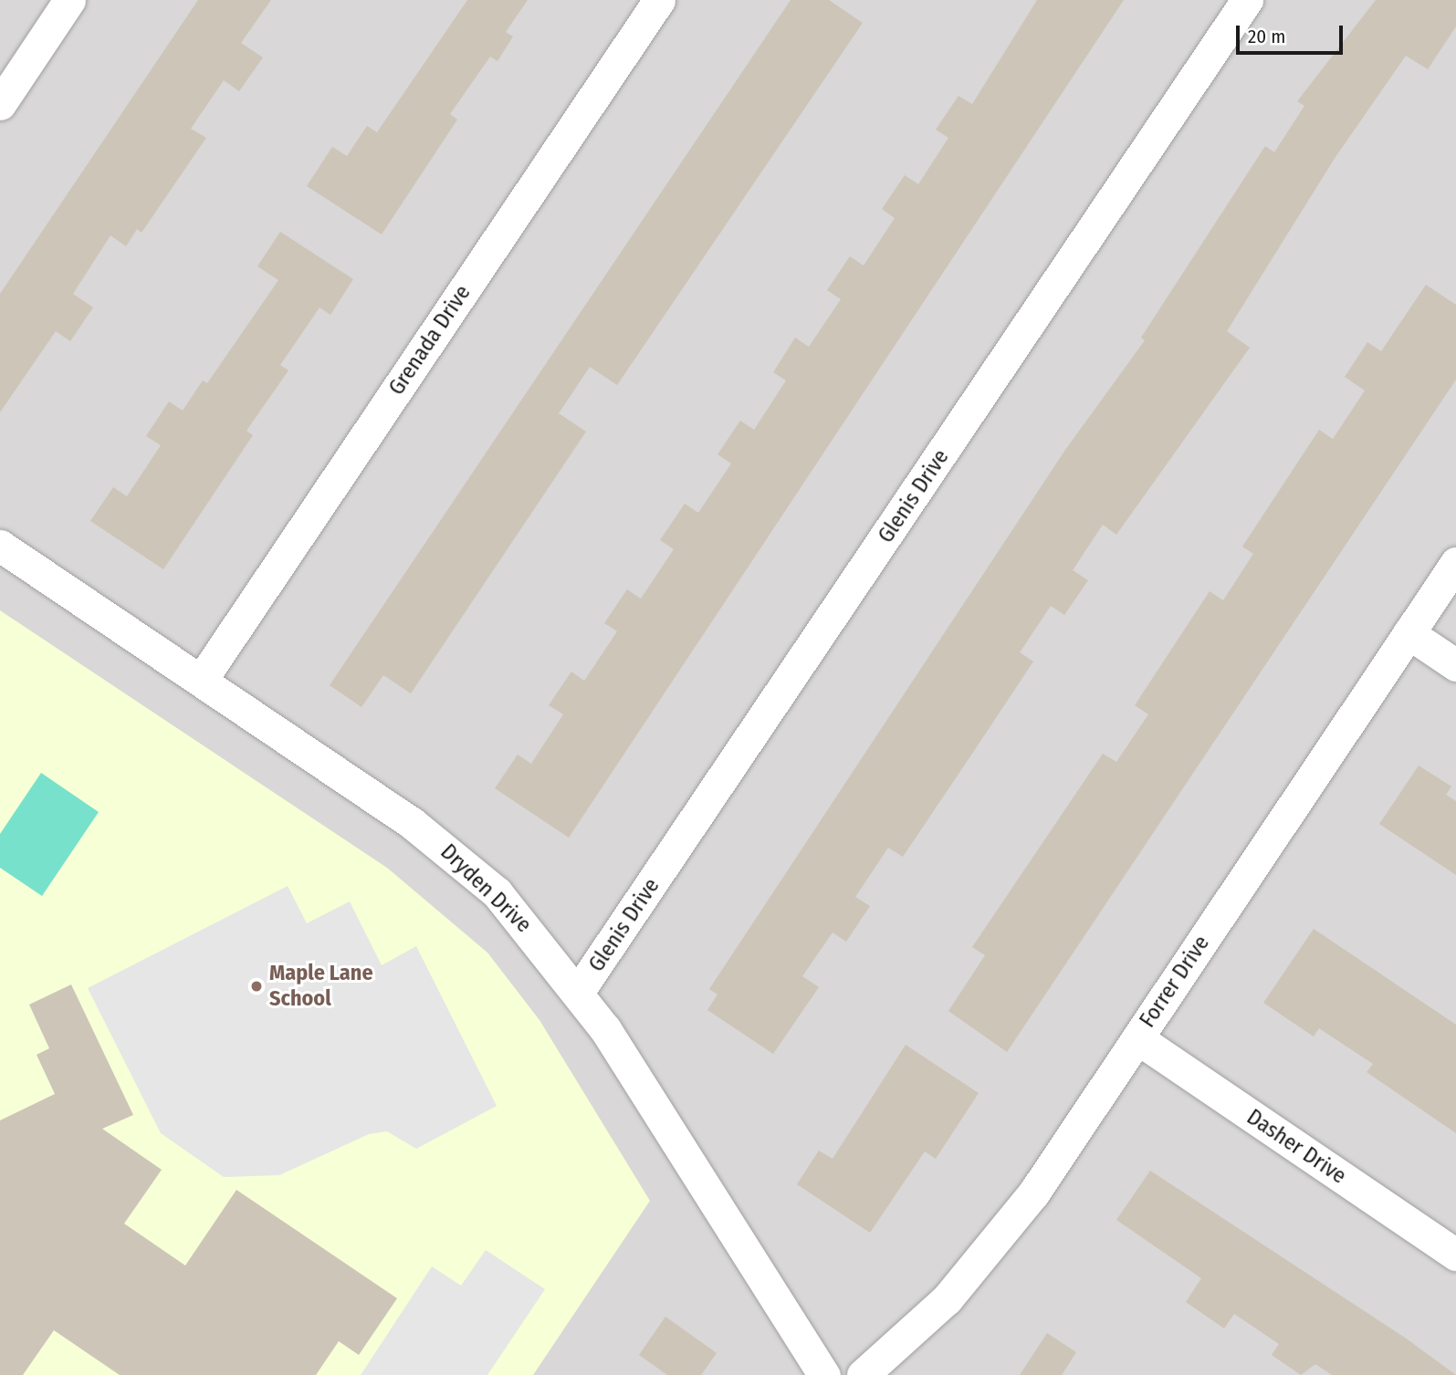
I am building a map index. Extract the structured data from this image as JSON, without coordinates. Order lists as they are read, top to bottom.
{
  "streets": {
    "street": [
      "Grenada Drive",
      "Glenis Drive",
      "Dryden Drive",
      "Forrer Drive",
      "Dasher Drive"
    ]
  },
  "crossings": [
    ["Grenada Drive", "Dryden Drive"],
    ["Glenis Drive", "Dryden Drive"],
    ["Forrer Drive", "Dasher Drive"]
  ],
  "places": ["Maple Lane School"],
  "scale_bar": "20 m"
}
